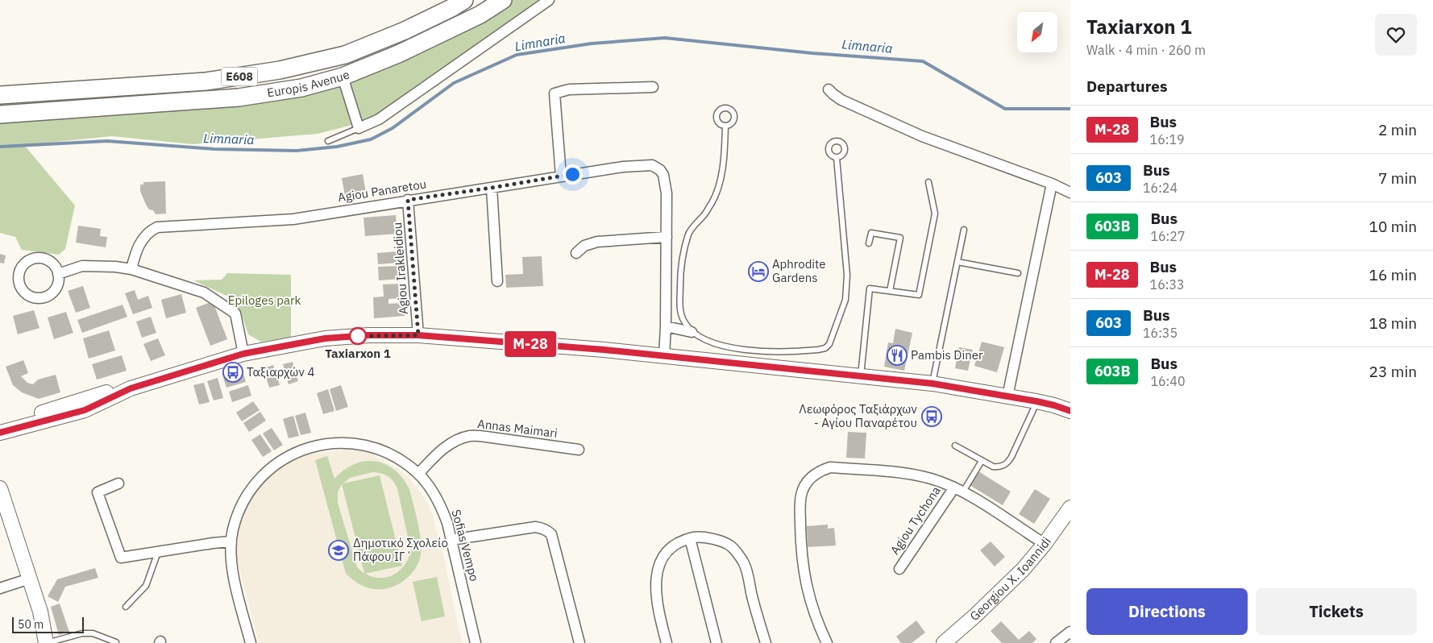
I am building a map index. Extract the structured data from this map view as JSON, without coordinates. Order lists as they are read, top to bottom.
{
  "streets": {
    "highway": ["E608", "Europis Avenue"],
    "main road": ["Georgiou X. Ioannidi"],
    "street": [
      "Agiou Panaretou",
      "Agiou Irakleidiou",
      "Annas Maimari",
      "Agiou Tychona",
      "Sofias Vempo"
    ]
  },
  "crossings": [
    ["Agiou Panaretou", "Agiou Irakleidiou"],
    ["Annas Maimari", "Sofias Vempo"]
  ],
  "water": ["Limnaria"],
  "parks": ["Epiloges park"],
  "places": {
    "hotel": ["Aphrodite Gardens"],
    "other": ["Taxiarxon 1"],
    "restaurant": ["Pambis Diner"],
    "bus stop": ["Ταξιαρχών 4", "Λεωφόρος Ταξιάρχων - Αγίου Παναρέτου"],
    "school or university": ["Δημοτικό Σχολείο Πάφου ΙΓ΄"]
  },
  "lines": ["bus line M-28"],
  "scale_bar": "50 m",
  "north": "bottom left",
  "page": {
    "on_map": "M-28",
    "heading": [
      ["Taxiarxon 1", "Walk · 4 min · 260 m"],
      "Departures"
    ],
    "list": [
      {
        "mark": "M-28",
        "name": "Bus",
        "note": "16:19",
        "value": "2 min"
      },
      {
        "mark": "603",
        "name": "Bus",
        "note": "16:24",
        "value": "7 min"
      },
      {
        "mark": "603B",
        "name": "Bus",
        "note": "16:27",
        "value": "10 min"
      },
      {
        "mark": "M-28",
        "name": "Bus",
        "note": "16:33",
        "value": "16 min"
      },
      {
        "mark": "603",
        "name": "Bus",
        "note": "16:35",
        "value": "18 min"
      },
      {
        "mark": "603B",
        "name": "Bus",
        "note": "16:40",
        "value": "23 min"
      }
    ],
    "buttons": ["Directions", "Tickets"],
    "scale": "50 m"
  }
}
